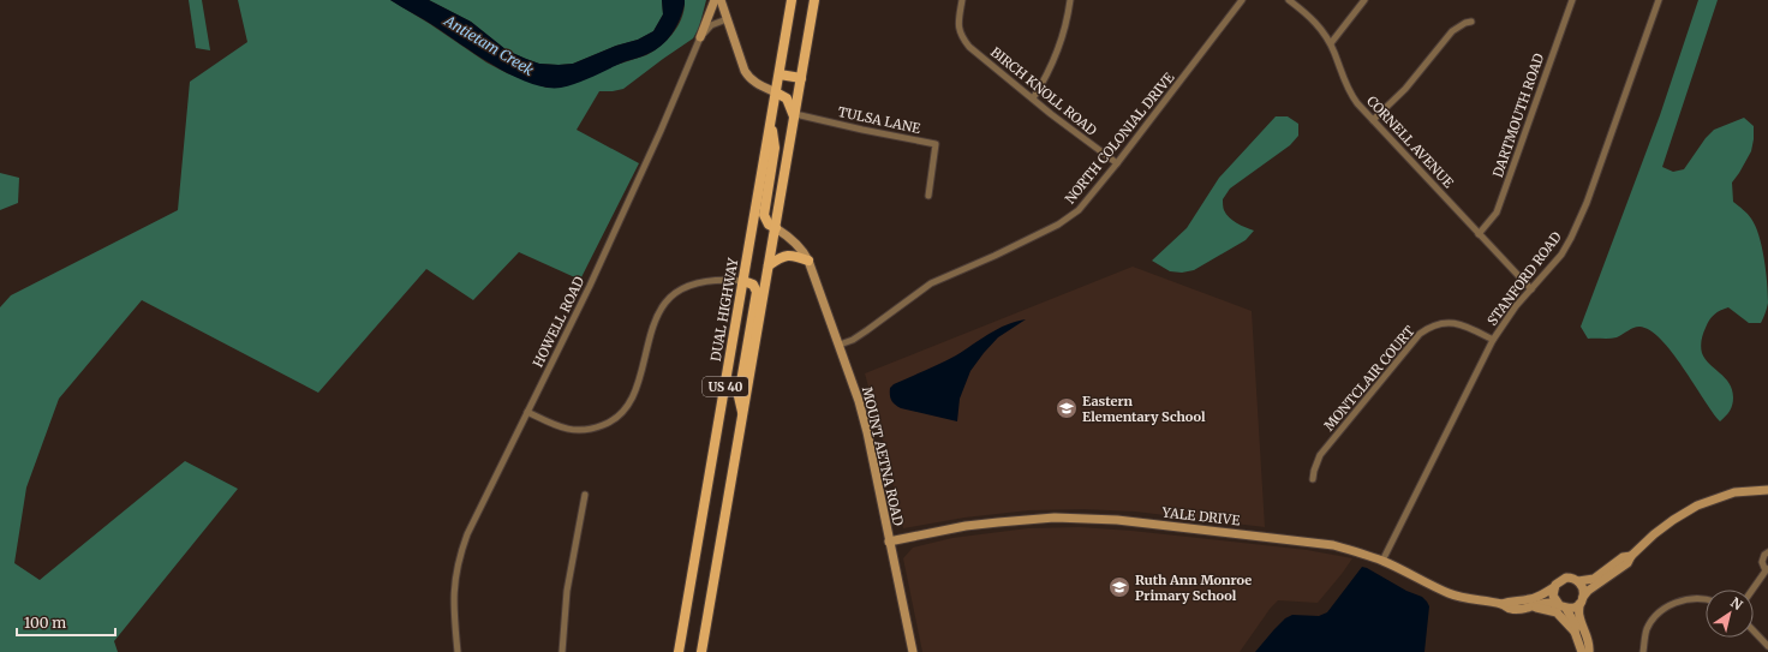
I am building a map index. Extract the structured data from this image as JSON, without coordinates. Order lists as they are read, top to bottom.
{
  "streets": {
    "main road": ["DUAL HIGHWAY", "US 40"],
    "street": [
      "BIRCH KNOLL ROAD",
      "DARTMOUTH ROAD",
      "TULSA LANE",
      "NORTH COLONIAL DRIVE",
      "CORNELL AVENUE",
      "STANFORD ROAD",
      "HOWELL ROAD",
      "MONTCLAIR COURT",
      "MOUNT AETNA ROAD",
      "YALE DRIVE"
    ]
  },
  "crossings": [
    ["BIRCH KNOLL ROAD", "NORTH COLONIAL DRIVE"],
    ["DARTMOUTH ROAD", "CORNELL AVENUE"],
    ["TULSA LANE", "US 40"],
    ["NORTH COLONIAL DRIVE", "MOUNT AETNA ROAD"],
    ["CORNELL AVENUE", "STANFORD ROAD"],
    ["STANFORD ROAD", "MONTCLAIR COURT"],
    ["STANFORD ROAD", "YALE DRIVE"],
    ["US 40", "MOUNT AETNA ROAD"],
    ["MOUNT AETNA ROAD", "YALE DRIVE"]
  ],
  "water": ["Antietam Creek"],
  "places": {
    "school or university": ["Eastern Elementary School", "Ruth Ann Monroe Primary School"]
  },
  "scale_bar": "100 m",
  "north": "top right"
}
